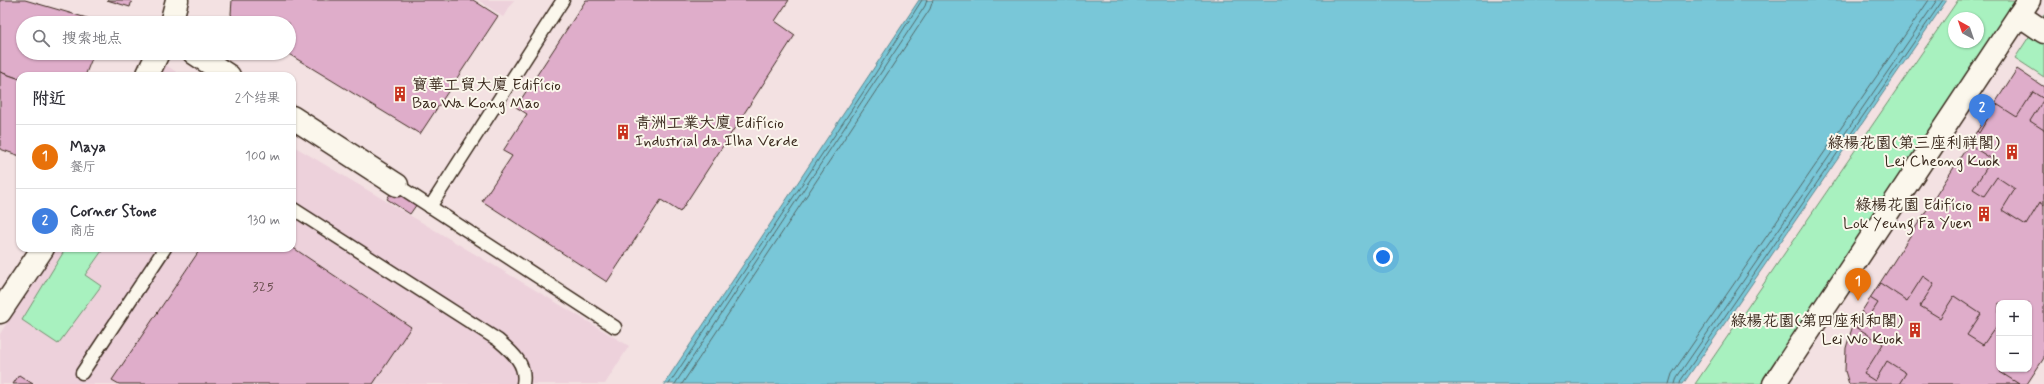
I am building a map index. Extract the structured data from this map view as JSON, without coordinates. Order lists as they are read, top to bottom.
{
  "places": {
    "building": [
      "寶華工貿大廈 Edifício Bao Wa Kong Mao",
      "青洲工業大廈 Edifício Industrial da Ilha Verde",
      "綠楊花園(第三座利祥閣) Lei Cheong Kuok",
      "綠楊花園 Edifício Lok Yeung Fa Yuen",
      "綠楊花園(第四座利和閣) Lei Wo Kuok"
    ]
  },
  "house_numbers": ["325"],
  "north": "top left",
  "page": {
    "search": "搜索地点",
    "heading": ["附近", "2个结果"],
    "pins": ["2", "1"],
    "list": [
      {
        "mark": "1",
        "name": "Maya",
        "note": "餐厅",
        "value": "100 m"
      },
      {
        "mark": "2",
        "name": "Corner Stone",
        "note": "商店",
        "value": "130 m"
      }
    ],
    "map_buttons": ["+", "−"]
  }
}
